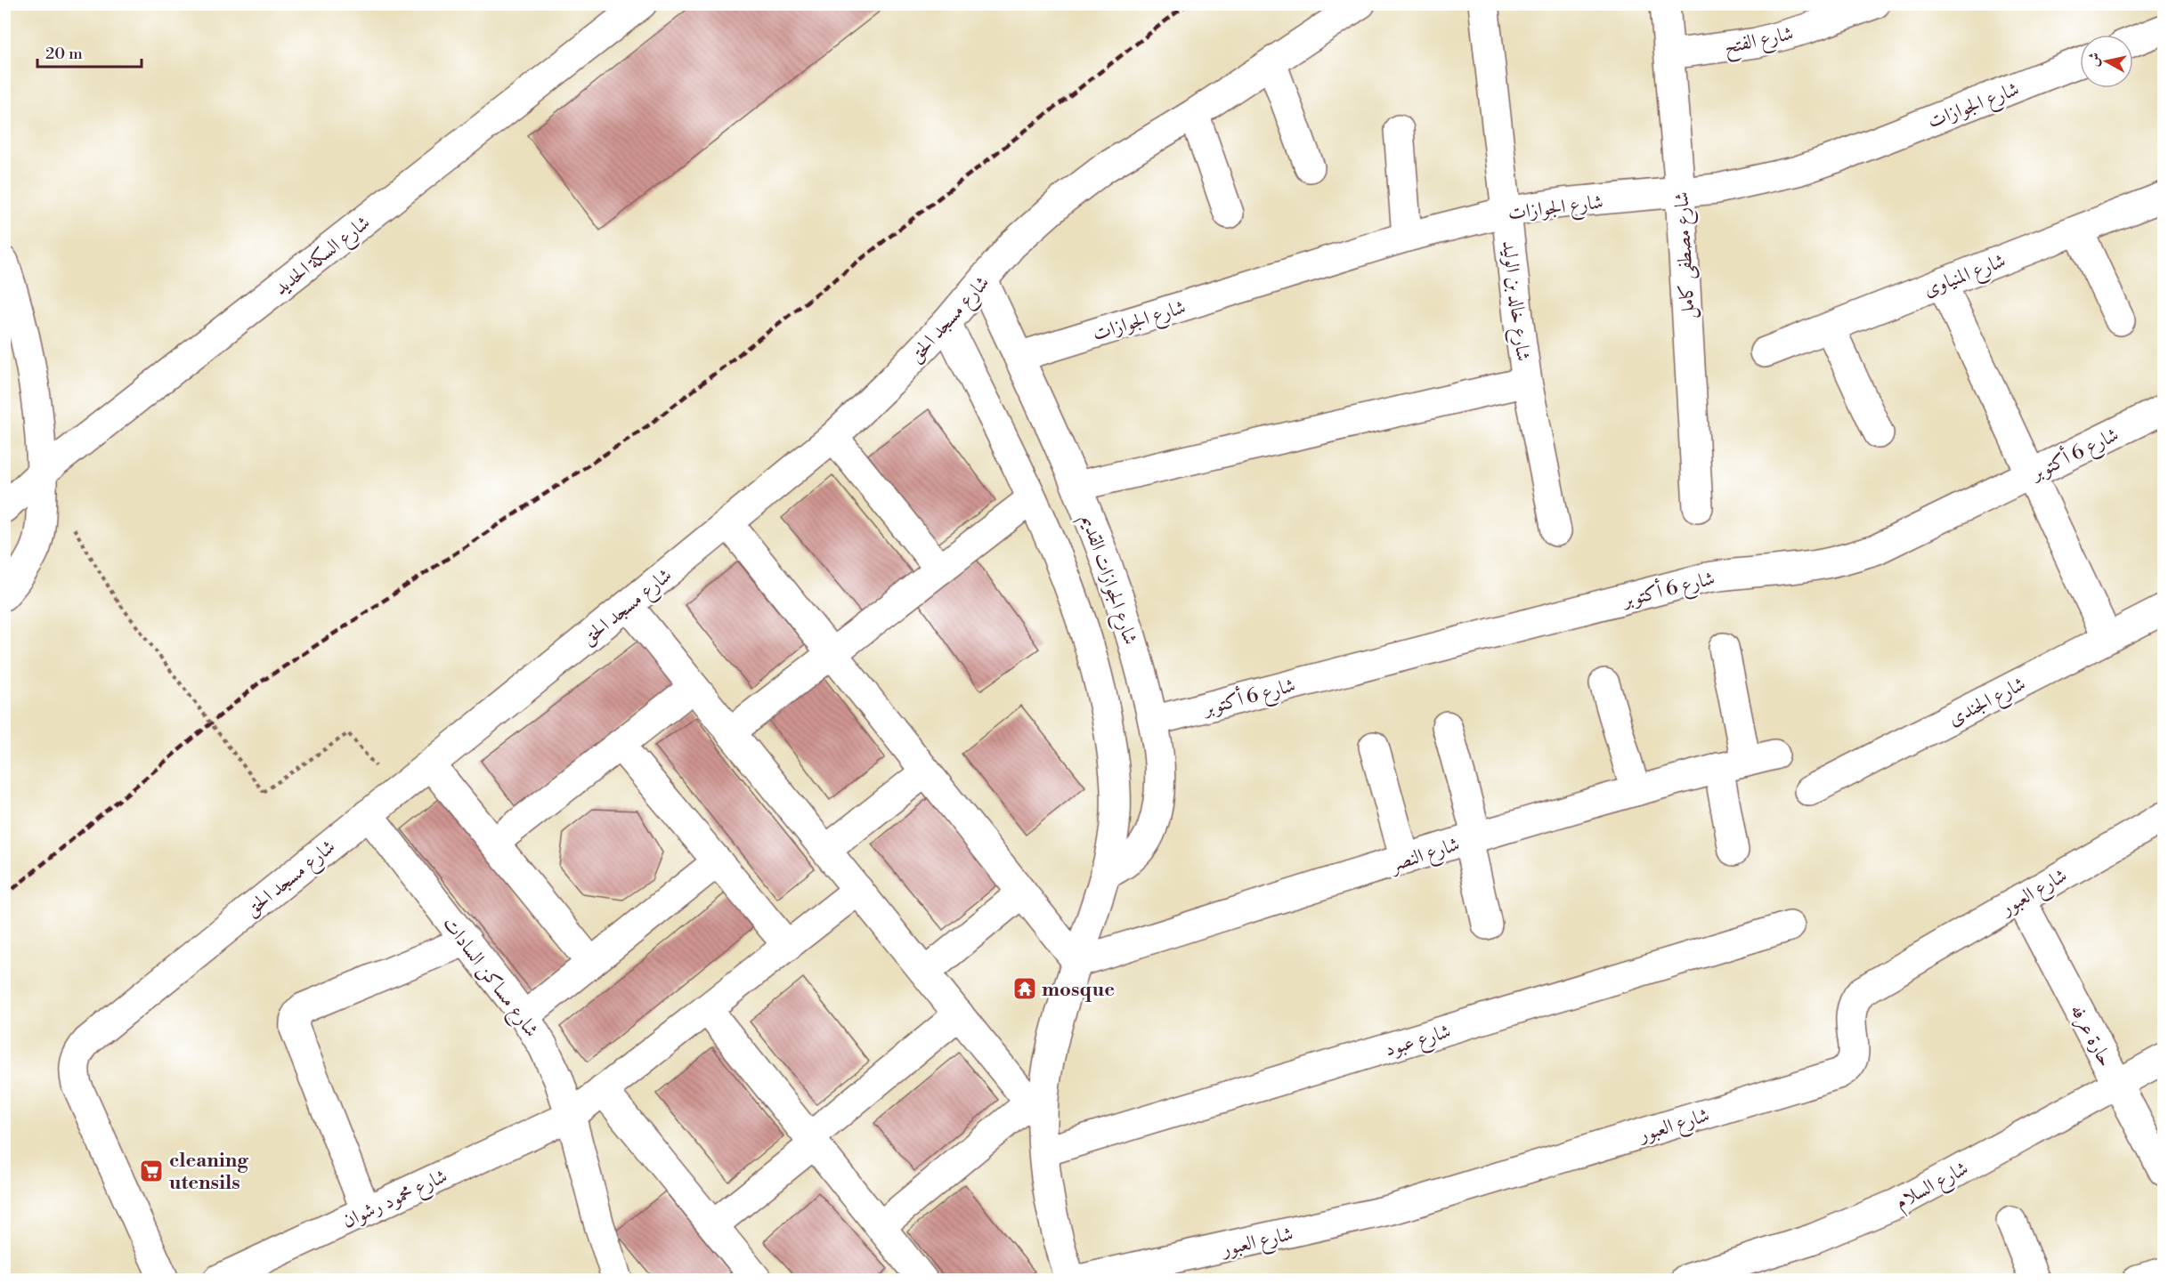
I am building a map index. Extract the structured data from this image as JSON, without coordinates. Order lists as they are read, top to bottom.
{
  "streets": {
    "street": [
      "شارع الفتح",
      "شارع الجوازات",
      "شارع السكة الحديد",
      "شارع مصطفى كامل",
      "شارع المنياوى",
      "شارع خالد بن الوليد",
      "شارع مسجد الحق",
      "شارع 6 أكتوبر",
      "شارع الجوازات القديم",
      "شارع الجندى",
      "شارع النصر",
      "شارع العبور",
      "شارع مساكن السادات",
      "حارة عرفه",
      "شارع عبود",
      "شارع السلام",
      "شارع محمود رشوان"
    ]
  },
  "crossings": [
    ["شارع الفتح", "شارع مصطفى كامل"],
    ["شارع الجوازات", "شارع مصطفى كامل"],
    ["شارع الجوازات", "شارع خالد بن الوليد"],
    ["شارع الجوازات", "شارع الجوازات القديم"],
    ["شارع مسجد الحق", "شارع الجوازات القديم"],
    ["شارع مسجد الحق", "شارع مساكن السادات"],
    ["شارع 6 أكتوبر", "شارع الجوازات القديم"],
    ["شارع الجوازات القديم", "شارع النصر"],
    ["شارع الجوازات القديم", "شارع عبود"],
    ["شارع العبور", "حارة عرفه"],
    ["شارع مساكن السادات", "شارع محمود رشوان"],
    ["حارة عرفه", "شارع السلام"]
  ],
  "places": {
    "temple": ["mosque"],
    "supermarket": ["cleaning utensils"]
  },
  "scale_bar": "20 m",
  "north": "left"
}
